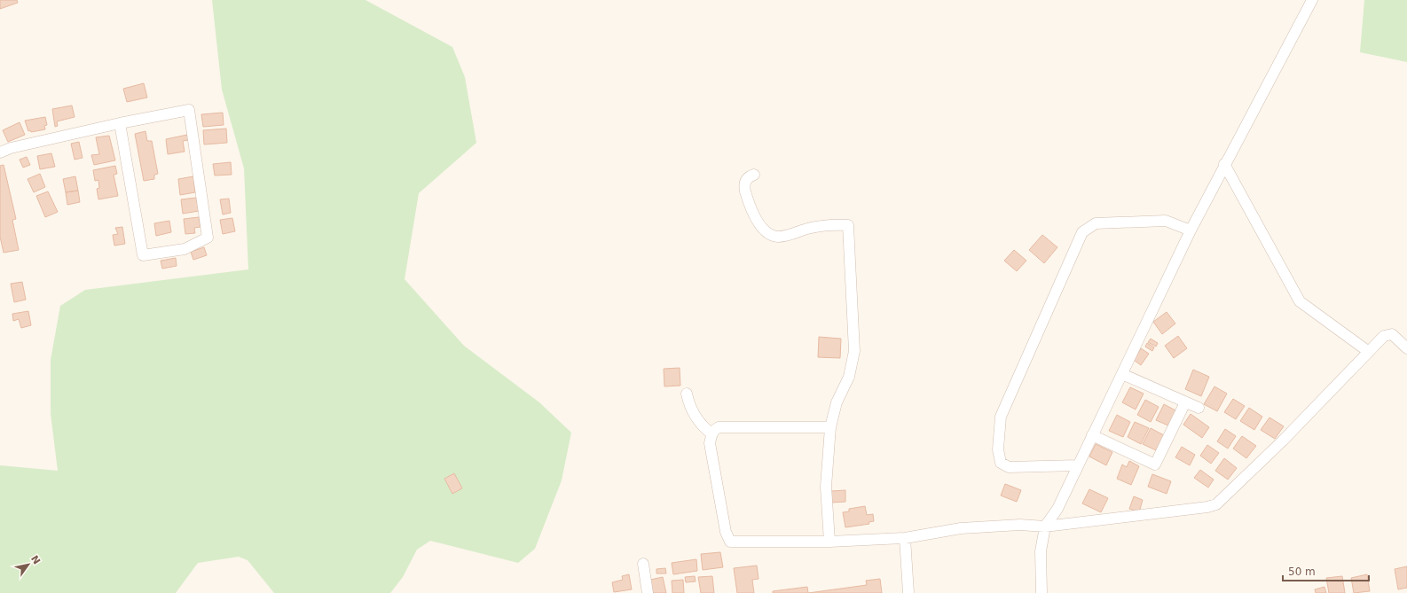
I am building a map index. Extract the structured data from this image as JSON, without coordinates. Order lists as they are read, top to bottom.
{
  "scale_bar": "50 m",
  "north": "top right"
}
